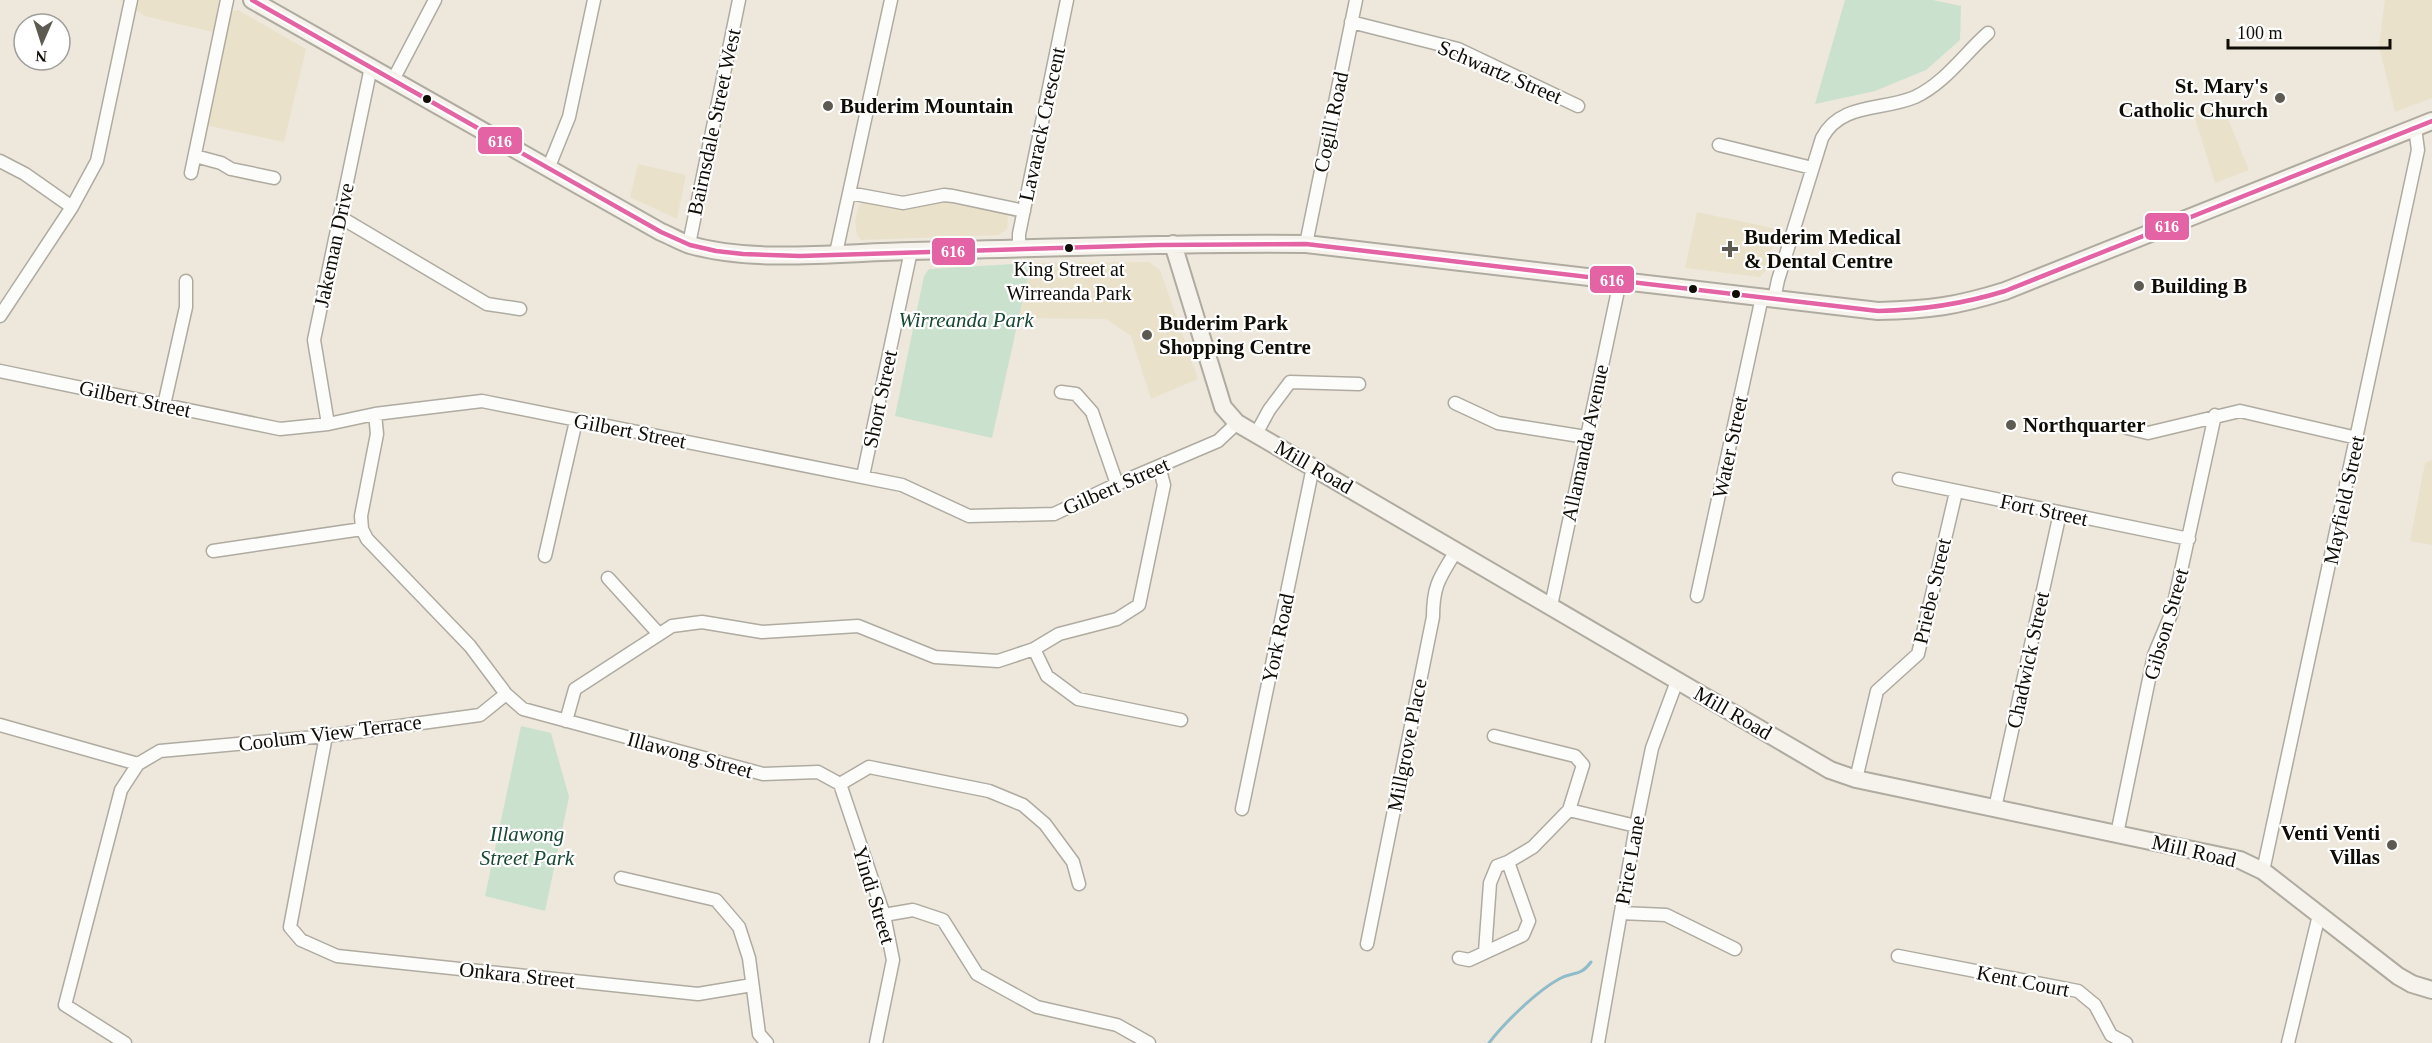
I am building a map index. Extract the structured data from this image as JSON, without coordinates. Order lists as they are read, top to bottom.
{
  "streets": {
    "main road": ["Mill Road"],
    "street": [
      "Schwartz Street",
      "Bairnsdale Street West",
      "Cogill Road",
      "Lavarack Crescent",
      "Jakeman Drive",
      "Gilbert Street",
      "Short Street",
      "Allamanda Avenue",
      "Water Street",
      "Mayfield Street",
      "Fort Street",
      "Priebe Street",
      "Gibson Street",
      "York Road",
      "Chadwick Street",
      "Coolum View Terrace",
      "Millgrove Place",
      "Illawong Street",
      "Price Lane",
      "Yindi Street",
      "Onkara Street",
      "Kent Court"
    ]
  },
  "crossings": [
    ["Schwartz Street", "Cogill Road"],
    ["Jakeman Drive", "Gilbert Street"],
    ["Gilbert Street", "Short Street"],
    ["Gilbert Street", "Mill Road"],
    ["Allamanda Avenue", "Mill Road"],
    ["Mill Road", "Mayfield Street"],
    ["Mill Road", "Priebe Street"],
    ["Mill Road", "Gibson Street"],
    ["Mill Road", "York Road"],
    ["Mill Road", "Chadwick Street"],
    ["Mill Road", "Millgrove Place"],
    ["Mill Road", "Price Lane"],
    ["Fort Street", "Priebe Street"],
    ["Fort Street", "Gibson Street"],
    ["Fort Street", "Chadwick Street"],
    ["Coolum View Terrace", "Illawong Street"],
    ["Coolum View Terrace", "Onkara Street"],
    ["Illawong Street", "Yindi Street"]
  ],
  "parks": ["Wirreanda Park", "Illawong Street Park"],
  "places": {
    "other": [
      "St. Mary's Catholic Church",
      "Buderim Mountain",
      "King Street at Wirreanda Park",
      "Building B",
      "Buderim Park Shopping Centre",
      "Northquarter",
      "Venti Venti Villas"
    ],
    "health": ["Buderim Medical & Dental Centre"]
  },
  "lines": ["transit line 616"],
  "scale_bar": "100 m",
  "north": "bottom"
}
